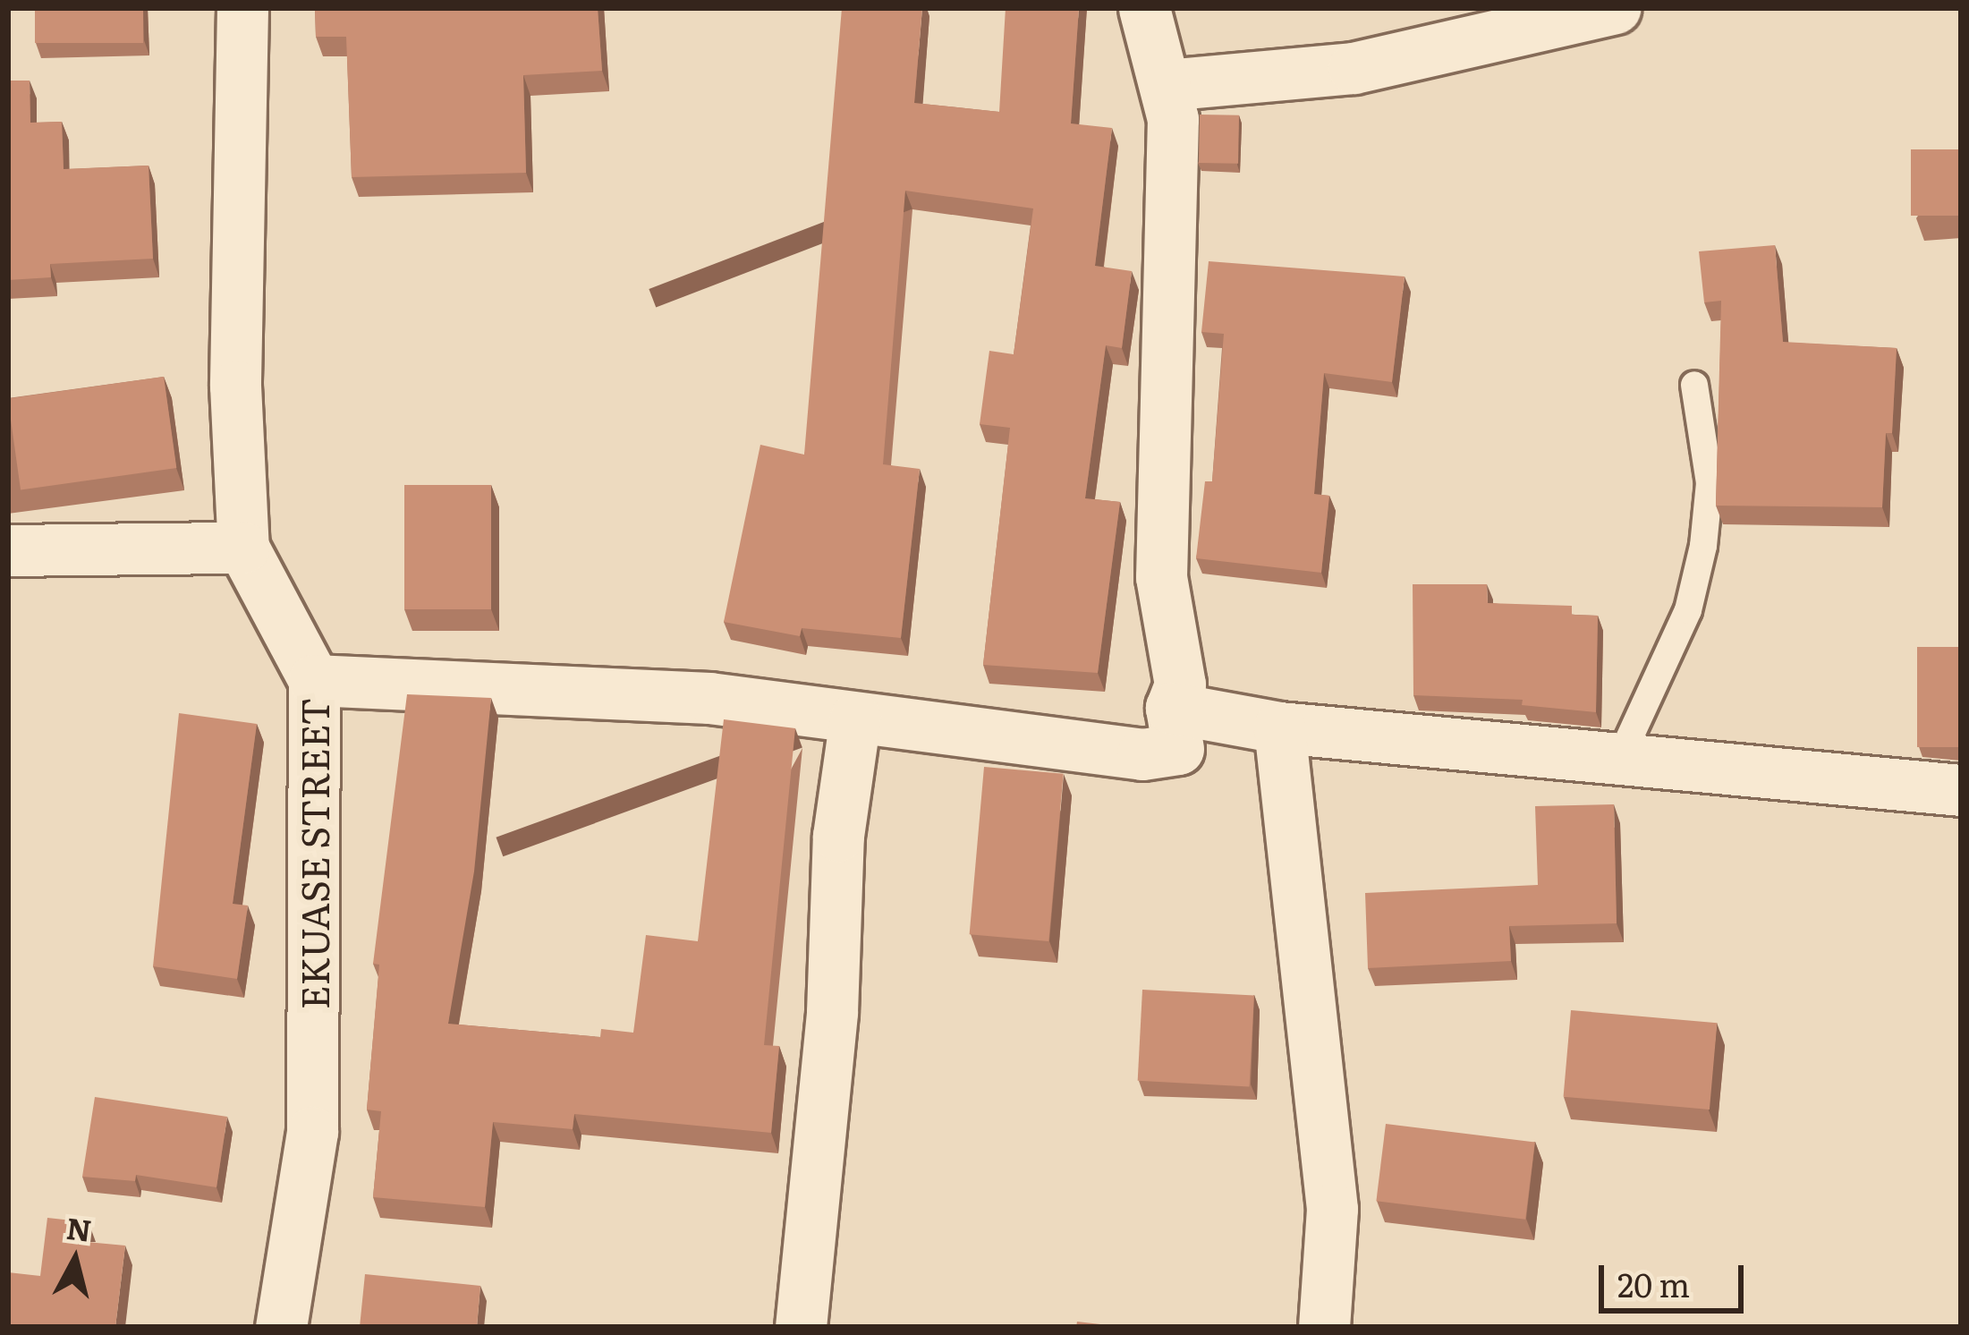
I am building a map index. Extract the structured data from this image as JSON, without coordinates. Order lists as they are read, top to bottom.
{
  "streets": {
    "street": ["EKUASE STREET"]
  },
  "scale_bar": "20 m",
  "north": "top"
}
